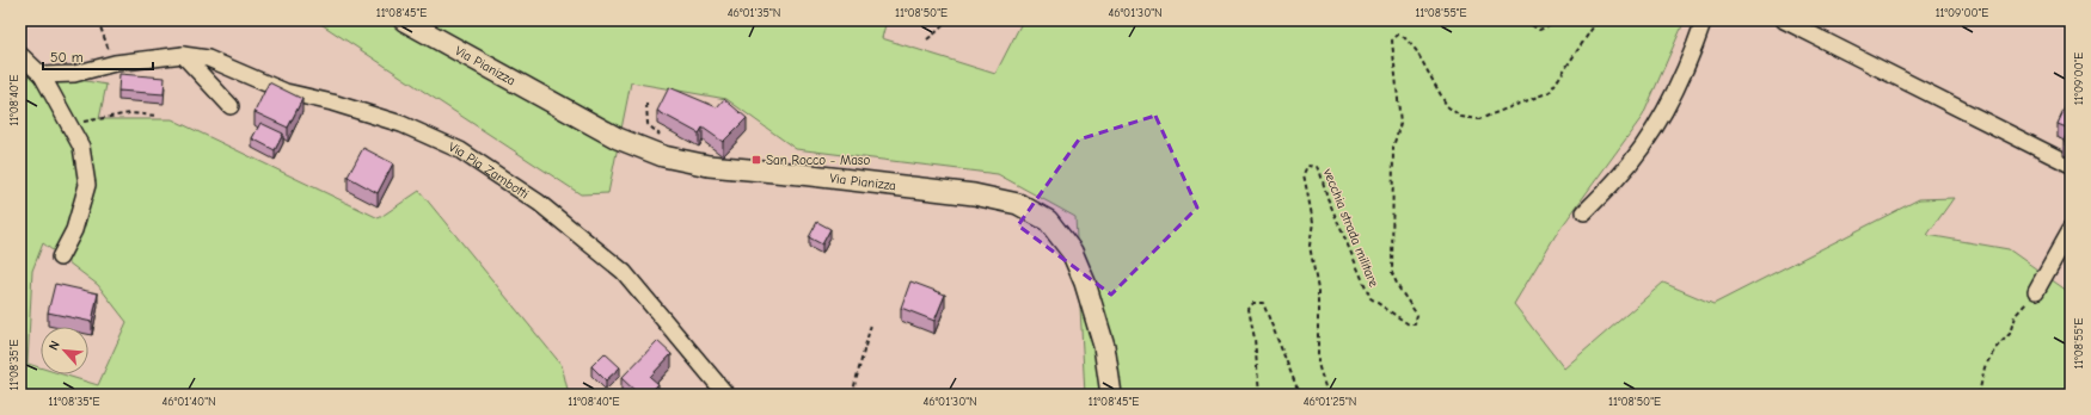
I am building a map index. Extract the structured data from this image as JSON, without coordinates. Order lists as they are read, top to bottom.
{
  "streets": {
    "main road": ["Via Pianizza"],
    "street": ["Via Pia Zambotti"],
    "path": ["vecchia strada militare"]
  },
  "places": {
    "transit": ["San Rocco - Maso"]
  },
  "scale_bar": "50 m",
  "north": "top left",
  "coordinates": [
    "11°08'45\"E",
    "46°01'35\"N",
    "11°08'50\"E",
    "46°01'30\"N",
    "11°08'55\"E",
    "11°09'00\"E",
    "11°08'40\"E",
    "11°08'35\"E",
    "46°01'40\"N",
    "46°01'25\"N"
  ]
}
